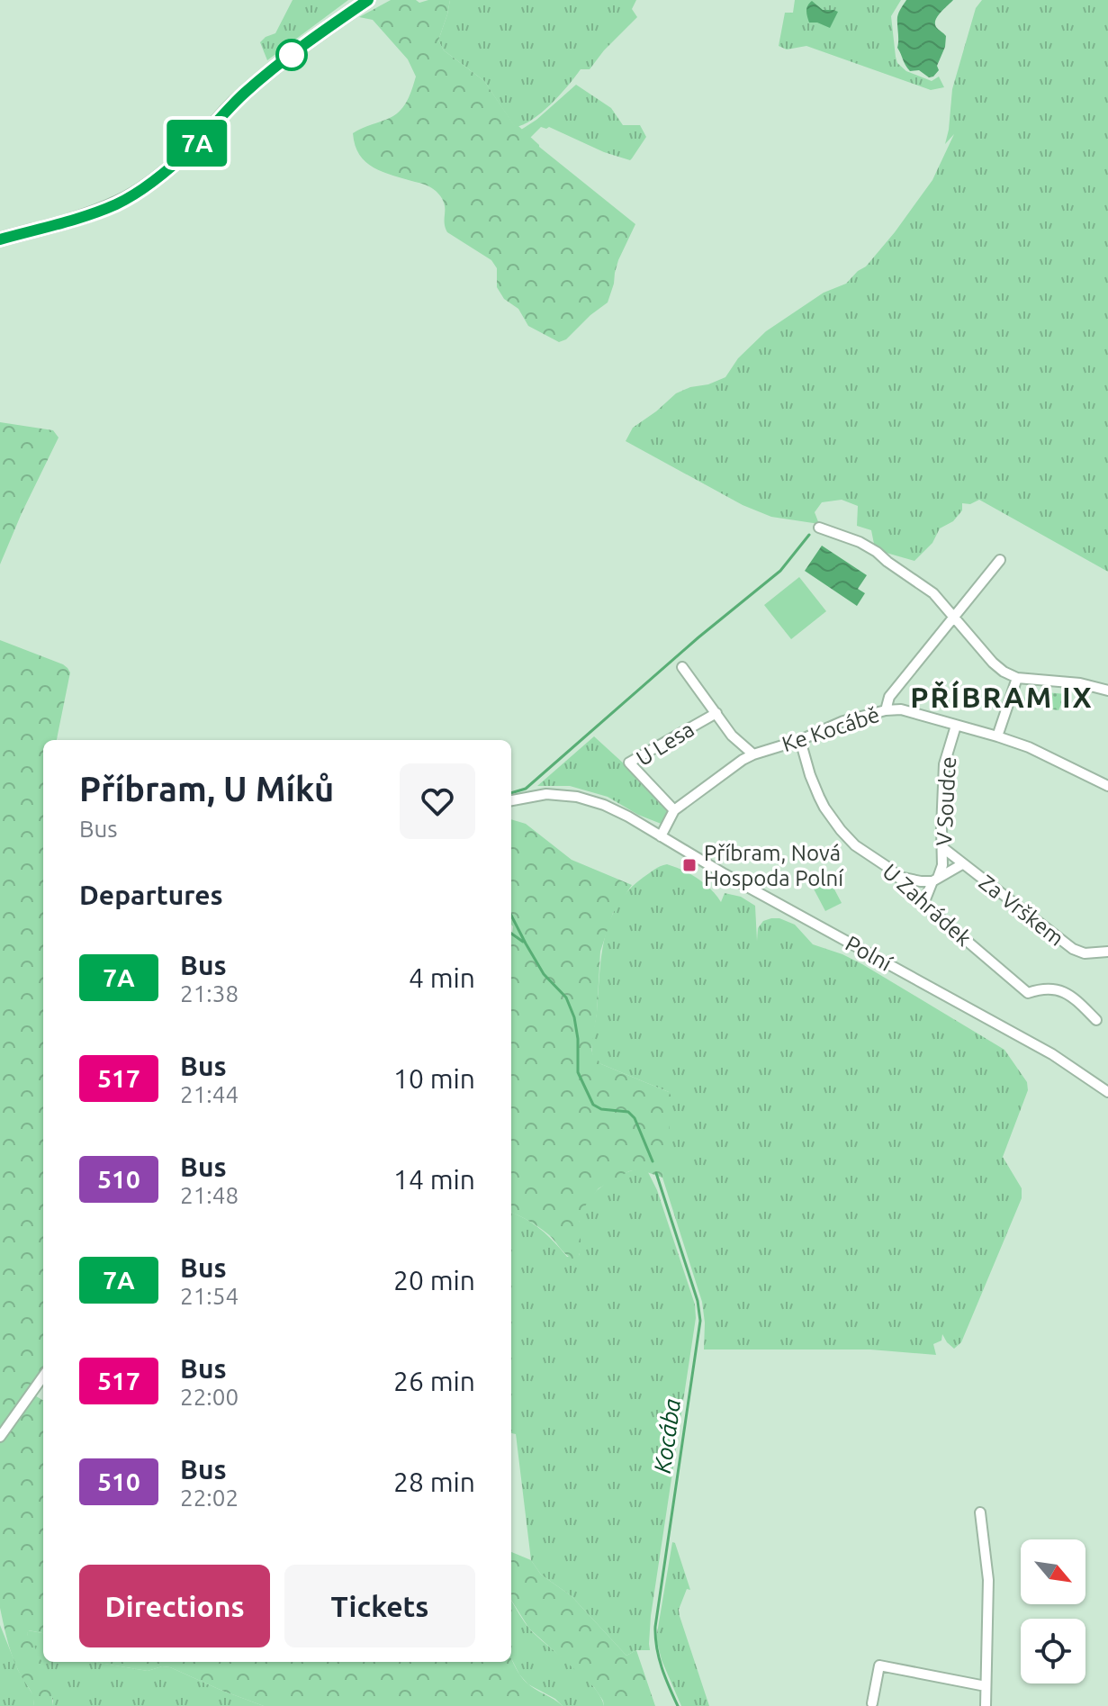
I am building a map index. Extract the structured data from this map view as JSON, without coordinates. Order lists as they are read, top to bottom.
{
  "streets": {
    "street": [
      "Ke Kocábě",
      "U Lesa",
      "V Soudce",
      "U Zahrádek",
      "Za Vrškem",
      "Polní"
    ]
  },
  "crossings": [
    ["Ke Kocábě", "U Lesa"],
    ["Ke Kocábě", "V Soudce"],
    ["Ke Kocábě", "U Zahrádek"],
    ["Ke Kocábě", "Polní"],
    ["V Soudce", "U Zahrádek"],
    ["V Soudce", "Za Vrškem"]
  ],
  "districts": ["PŘÍBRAM IX"],
  "water": ["Kocába"],
  "places": {
    "transit": ["Příbram, Nová Hospoda Polní"]
  },
  "lines": ["bus line 7A"],
  "north": "bottom right",
  "page": {
    "on_map": "7A",
    "heading": [
      ["Příbram, U Míků", "Bus"],
      "Departures"
    ],
    "list": [
      {
        "mark": "7A",
        "name": "Bus",
        "note": "21:38",
        "value": "4 min"
      },
      {
        "mark": "517",
        "name": "Bus",
        "note": "21:44",
        "value": "10 min"
      },
      {
        "mark": "510",
        "name": "Bus",
        "note": "21:48",
        "value": "14 min"
      },
      {
        "mark": "7A",
        "name": "Bus",
        "note": "21:54",
        "value": "20 min"
      },
      {
        "mark": "517",
        "name": "Bus",
        "note": "22:00",
        "value": "26 min"
      },
      {
        "mark": "510",
        "name": "Bus",
        "note": "22:02",
        "value": "28 min"
      }
    ],
    "buttons": ["Directions", "Tickets"]
  }
}
